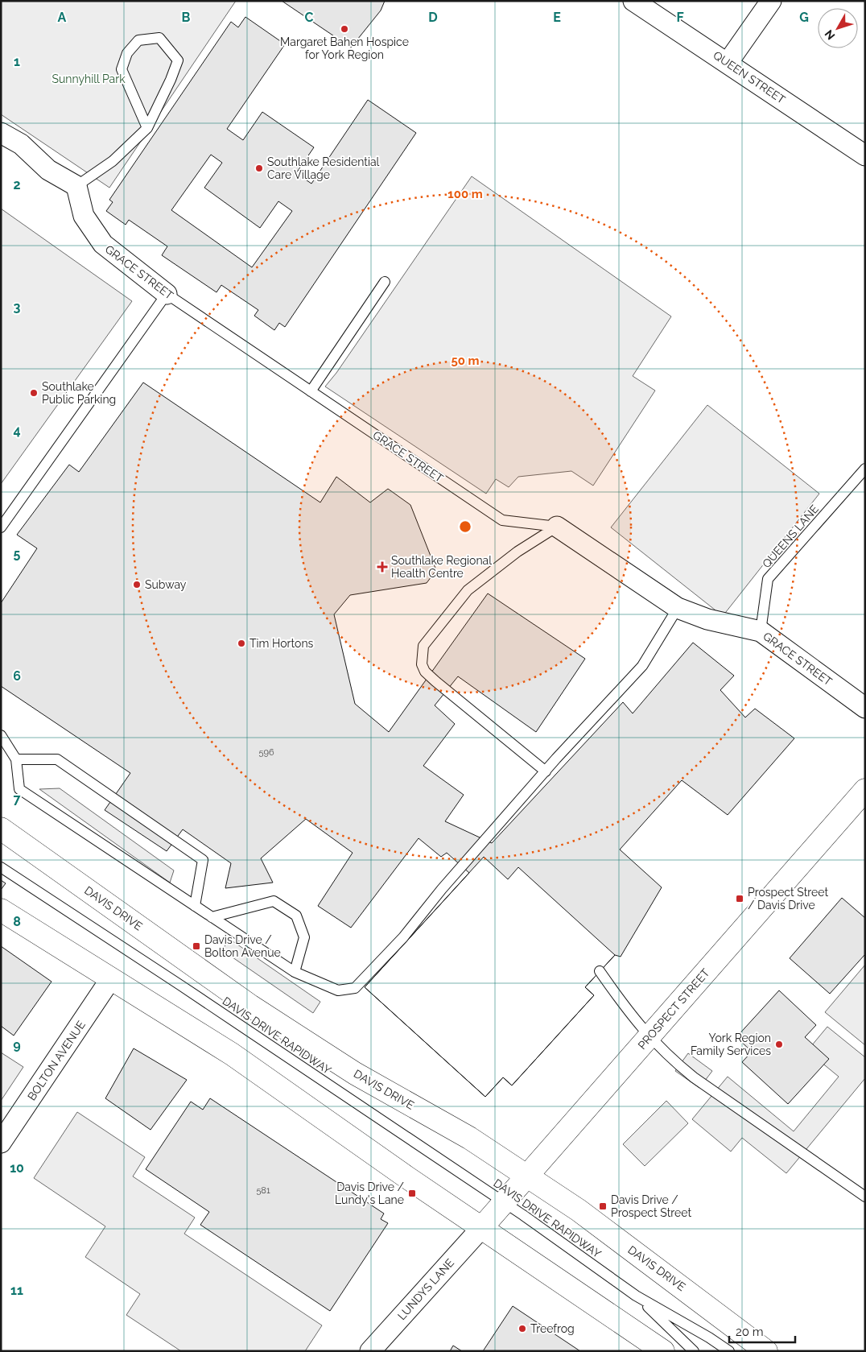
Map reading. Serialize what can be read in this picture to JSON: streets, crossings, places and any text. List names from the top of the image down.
{
  "streets": {
    "main road": ["DAVIS DRIVE", "PROSPECT STREET"],
    "street": [
      "QUEEN STREET",
      "GRACE STREET",
      "BOLTON AVENUE",
      "LUNDYS LANE"
    ],
    "lane": ["QUEENS LANE", "DAVIS DRIVE RAPIDWAY"]
  },
  "crossings": [
    ["GRACE STREET", "QUEENS LANE"],
    ["DAVIS DRIVE", "PROSPECT STREET"],
    ["PROSPECT STREET", "DAVIS DRIVE RAPIDWAY"],
    ["PROSPECT STREET", "LUNDYS LANE"]
  ],
  "parks": ["Sunnyhill Park"],
  "places": {
    "other": [
      "Margaret Bahen Hospice for York Region",
      "Southlake Residential Care Village",
      "Southlake Public Parking",
      "Subway",
      "Tim Hortons",
      "York Region Family Services",
      "Treefrog"
    ],
    "health": ["Southlake Regional Health Centre"],
    "transit": [
      "Prospect Street / Davis Drive",
      "Davis Drive / Bolton Avenue",
      "Davis Drive / Lundy's Lane",
      "Davis Drive / Prospect Street"
    ]
  },
  "house_numbers": ["596", "581"],
  "scale_bar": "20 m",
  "north": "bottom left",
  "grid": {
    "columns": [
      "A",
      "B",
      "C",
      "D",
      "E",
      "F",
      "G"
    ],
    "rows": [
      "1",
      "2",
      "3",
      "4",
      "5",
      "6",
      "7",
      "8",
      "9",
      "10",
      "11"
    ]
  },
  "rings": ["100 m", "50 m"]
}
